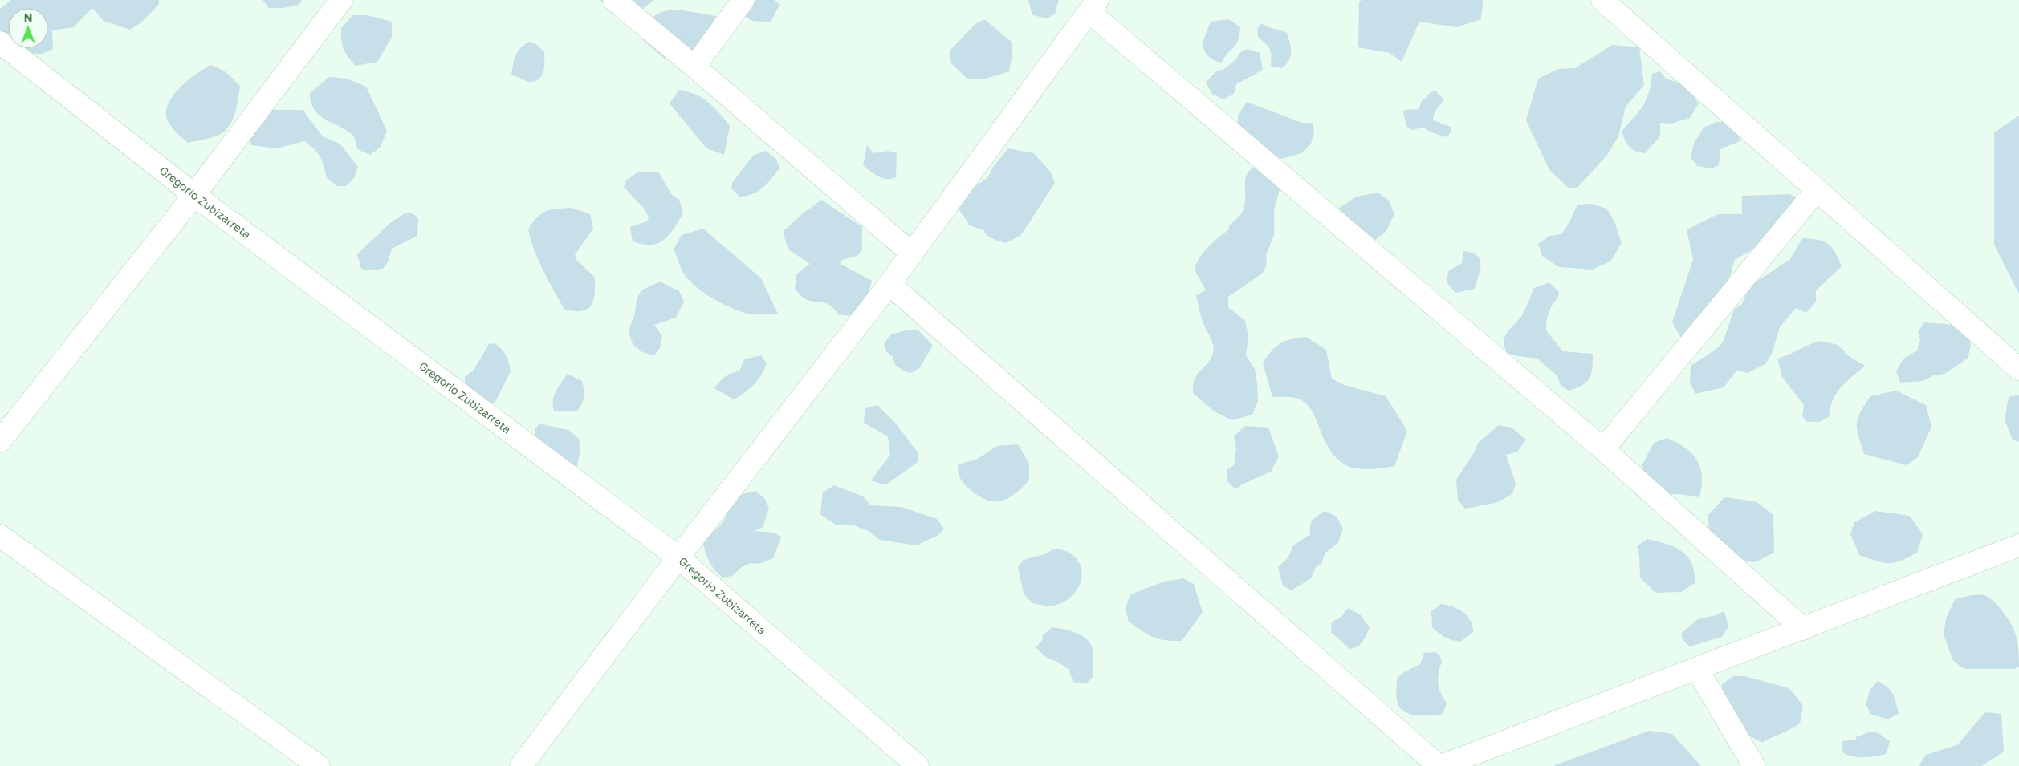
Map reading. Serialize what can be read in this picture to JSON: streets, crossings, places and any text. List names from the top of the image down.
{
  "streets": {
    "street": ["Gregorio Zubizarreta"]
  },
  "north": "top"
}
